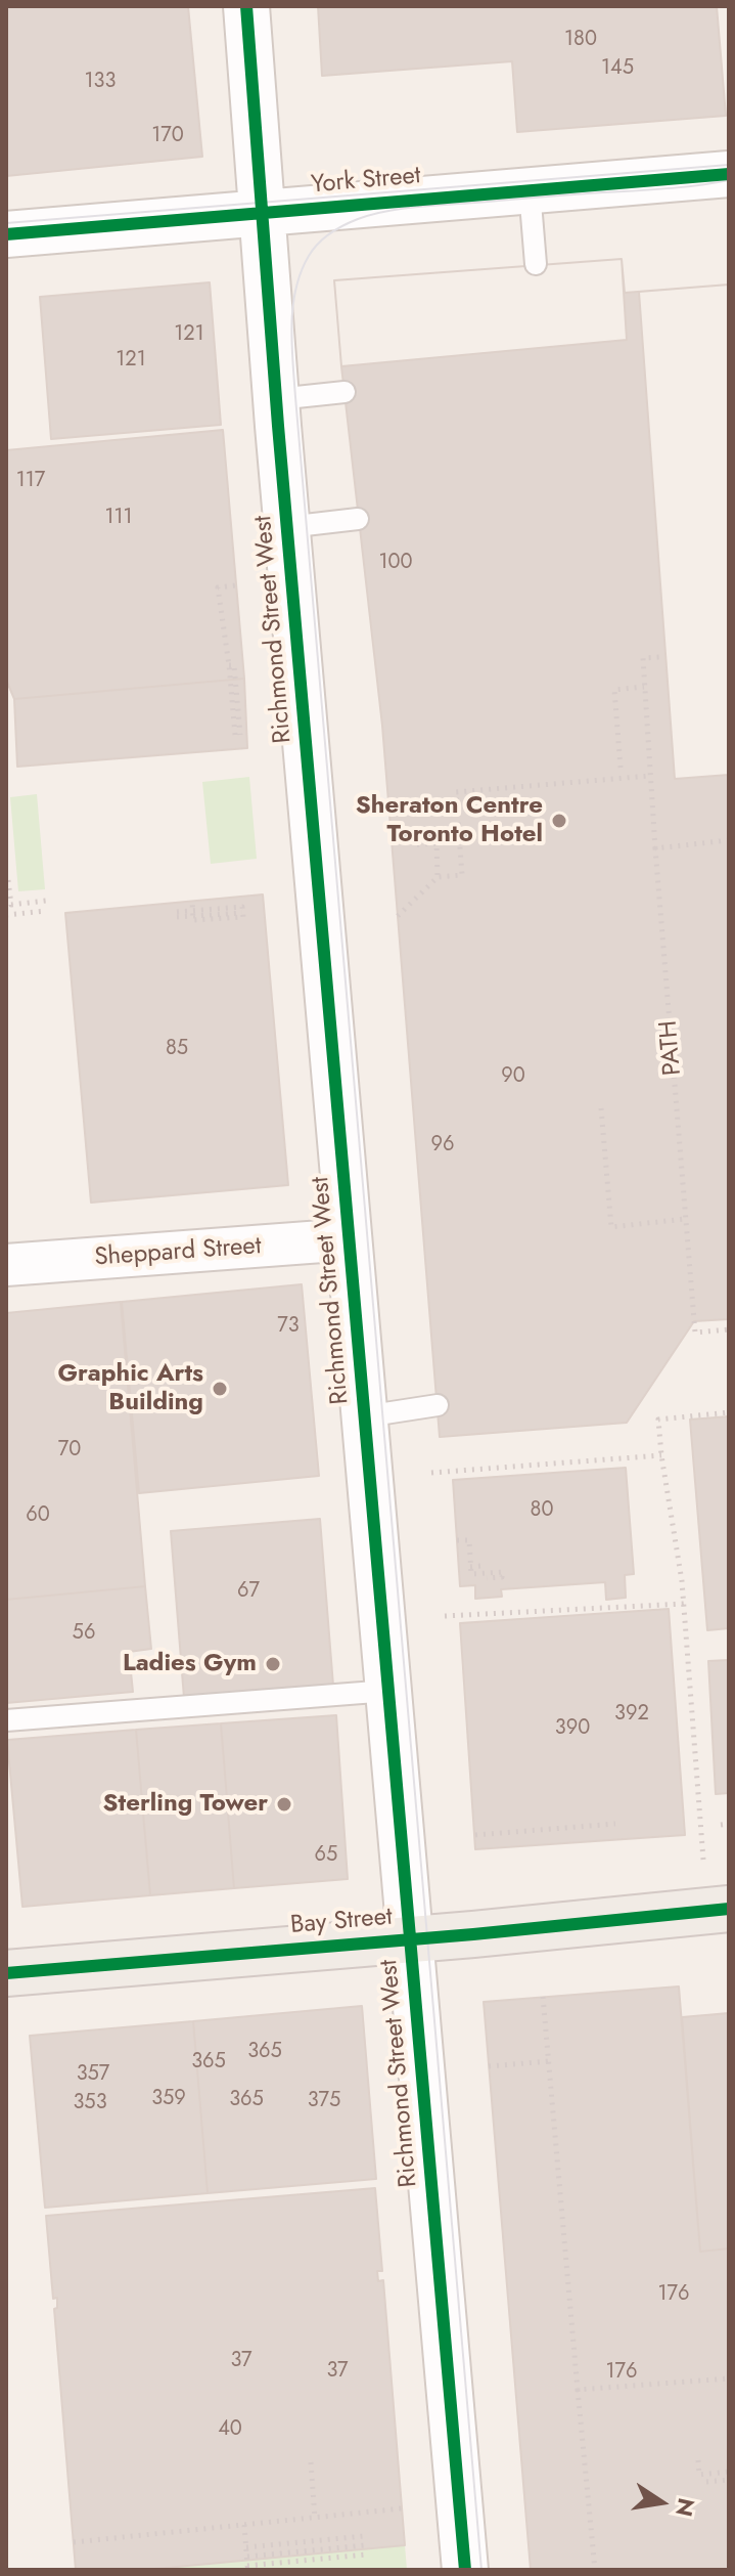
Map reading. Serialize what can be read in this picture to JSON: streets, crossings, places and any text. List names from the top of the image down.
{
  "streets": {
    "main road": ["York Street", "Richmond Street West", "Bay Street"],
    "street": ["Sheppard Street"],
    "path": ["PATH"]
  },
  "crossings": [
    ["York Street", "Richmond Street West"],
    ["Richmond Street West", "Sheppard Street"],
    ["Richmond Street West", "Bay Street"]
  ],
  "places": [
    "Sheraton Centre Toronto Hotel",
    "Graphic Arts Building",
    "Ladies Gym",
    "Sterling Tower"
  ],
  "house_numbers": [
    "180",
    "145",
    "133",
    "170",
    "121",
    "121",
    "117",
    "111",
    "100",
    "85",
    "90",
    "96",
    "73",
    "70",
    "80",
    "60",
    "67",
    "56",
    "392",
    "390",
    "65",
    "365",
    "365",
    "357",
    "359",
    "365",
    "375",
    "353",
    "176",
    "37",
    "37",
    "176",
    "40"
  ],
  "north": "right"
}
